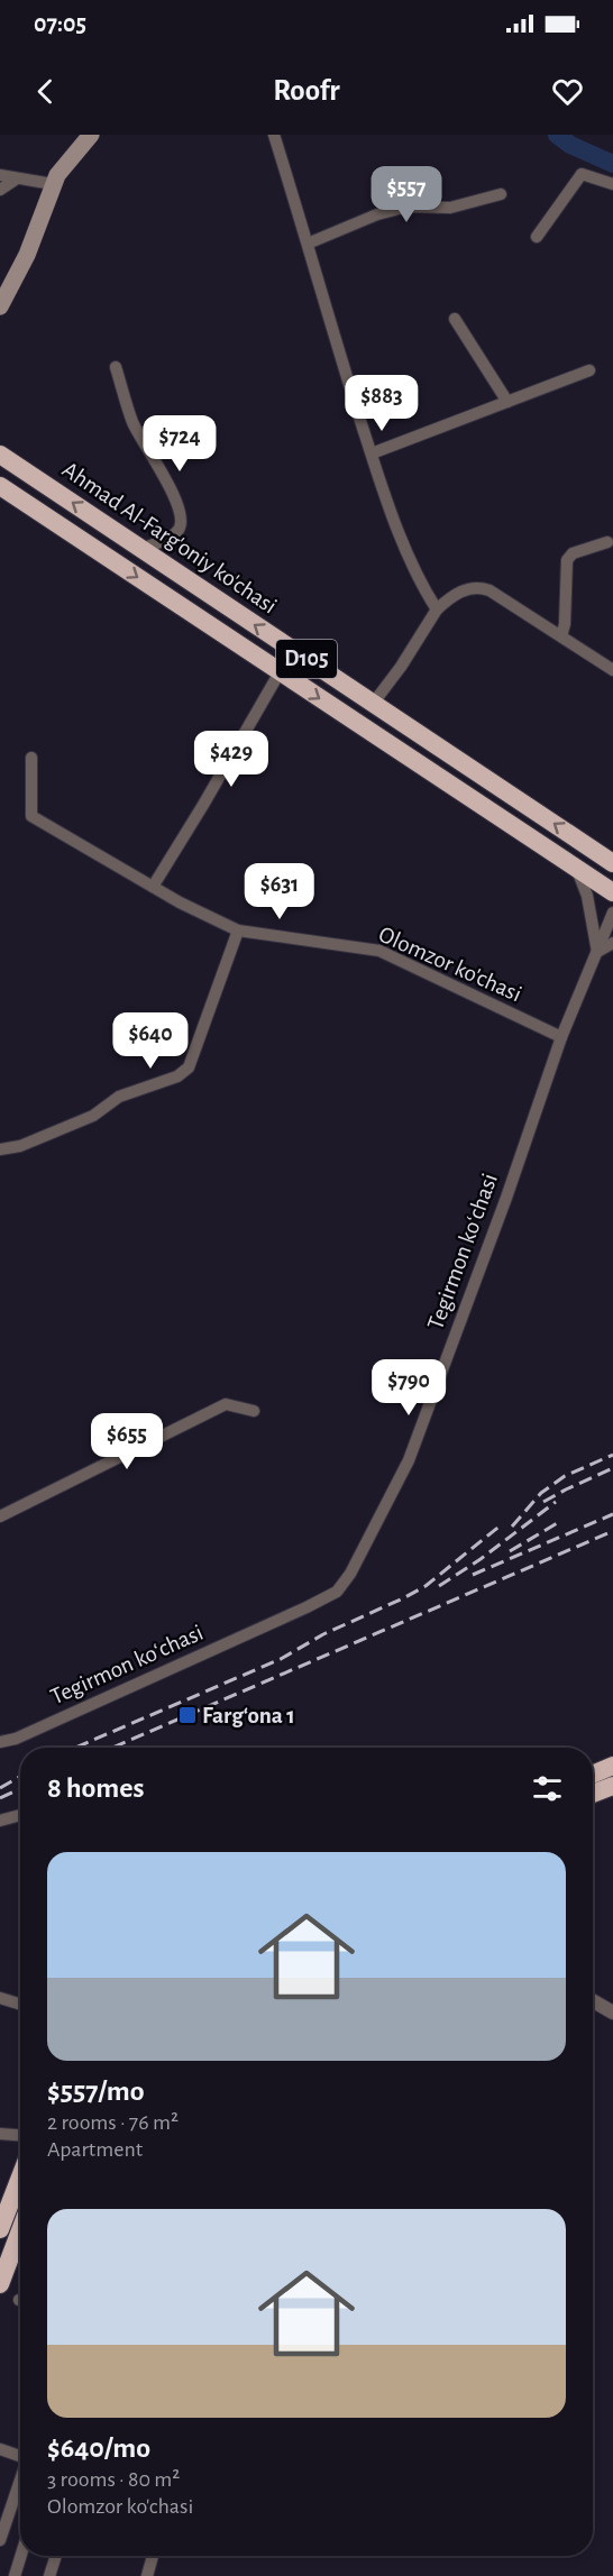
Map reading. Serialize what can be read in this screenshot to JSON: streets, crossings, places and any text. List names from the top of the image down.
{
  "streets": {
    "highway": ["Ahmad Al-Farg'oniy ko'chasi", "D105"],
    "street": ["Olomzor ko'chasi", "Tegirmon koʻchasi"]
  },
  "crossings": [
    ["Olomzor ko'chasi", "Tegirmon koʻchasi"]
  ],
  "places": {
    "transit": ["Farg‘ona 1"]
  },
  "page": {
    "status": "07:05",
    "header": "Roofr",
    "price": [
      "$557",
      "$883",
      "$724",
      "$429",
      "$631",
      "$640",
      "$790",
      "$655"
    ],
    "heading": "8 homes",
    "list": [
      {
        "name": "$557/mo",
        "note": "2 rooms · 76 m² · Apartment"
      },
      {
        "name": "$640/mo",
        "note": "3 rooms · 80 m² · Olomzor ko'chasi"
      }
    ]
  }
}
